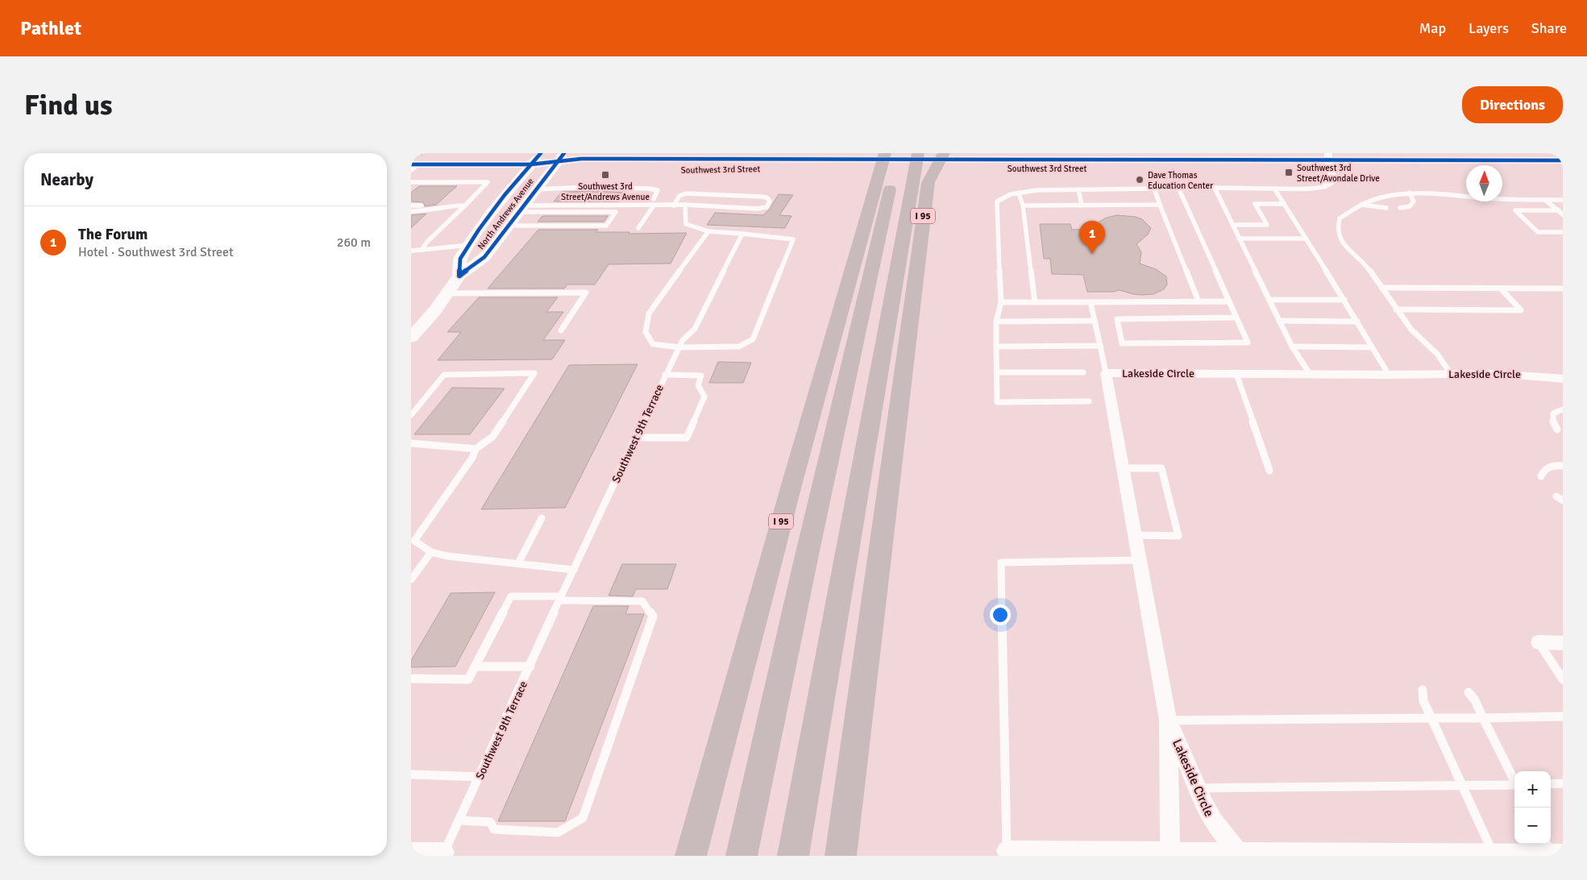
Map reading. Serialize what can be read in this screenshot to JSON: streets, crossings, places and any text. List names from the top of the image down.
{
  "streets": {
    "highway": ["I 95"],
    "street": ["Southwest 3rd Street", "North Andrews Avenue", "Lakeside Circle"],
    "lane": ["Southwest 9th Terrace"]
  },
  "crossings": [
    ["Southwest 3rd Street", "North Andrews Avenue"]
  ],
  "places": {
    "transit": ["Southwest 3rd Street/Avondale Drive", "Southwest 3rd Street/Andrews Avenue"],
    "other": ["Dave Thomas Education Center"]
  },
  "north": "top",
  "page": {
    "header": "Pathlet",
    "nav": ["Map", "Layers", "Share"],
    "buttons": "Directions",
    "title": "Find us",
    "heading": "Nearby",
    "list": [
      {
        "mark": "1",
        "name": "The Forum",
        "note": "Hotel · Southwest 3rd Street",
        "value": "260 m"
      }
    ],
    "pins": "1",
    "map_buttons": ["+", "−"]
  }
}
